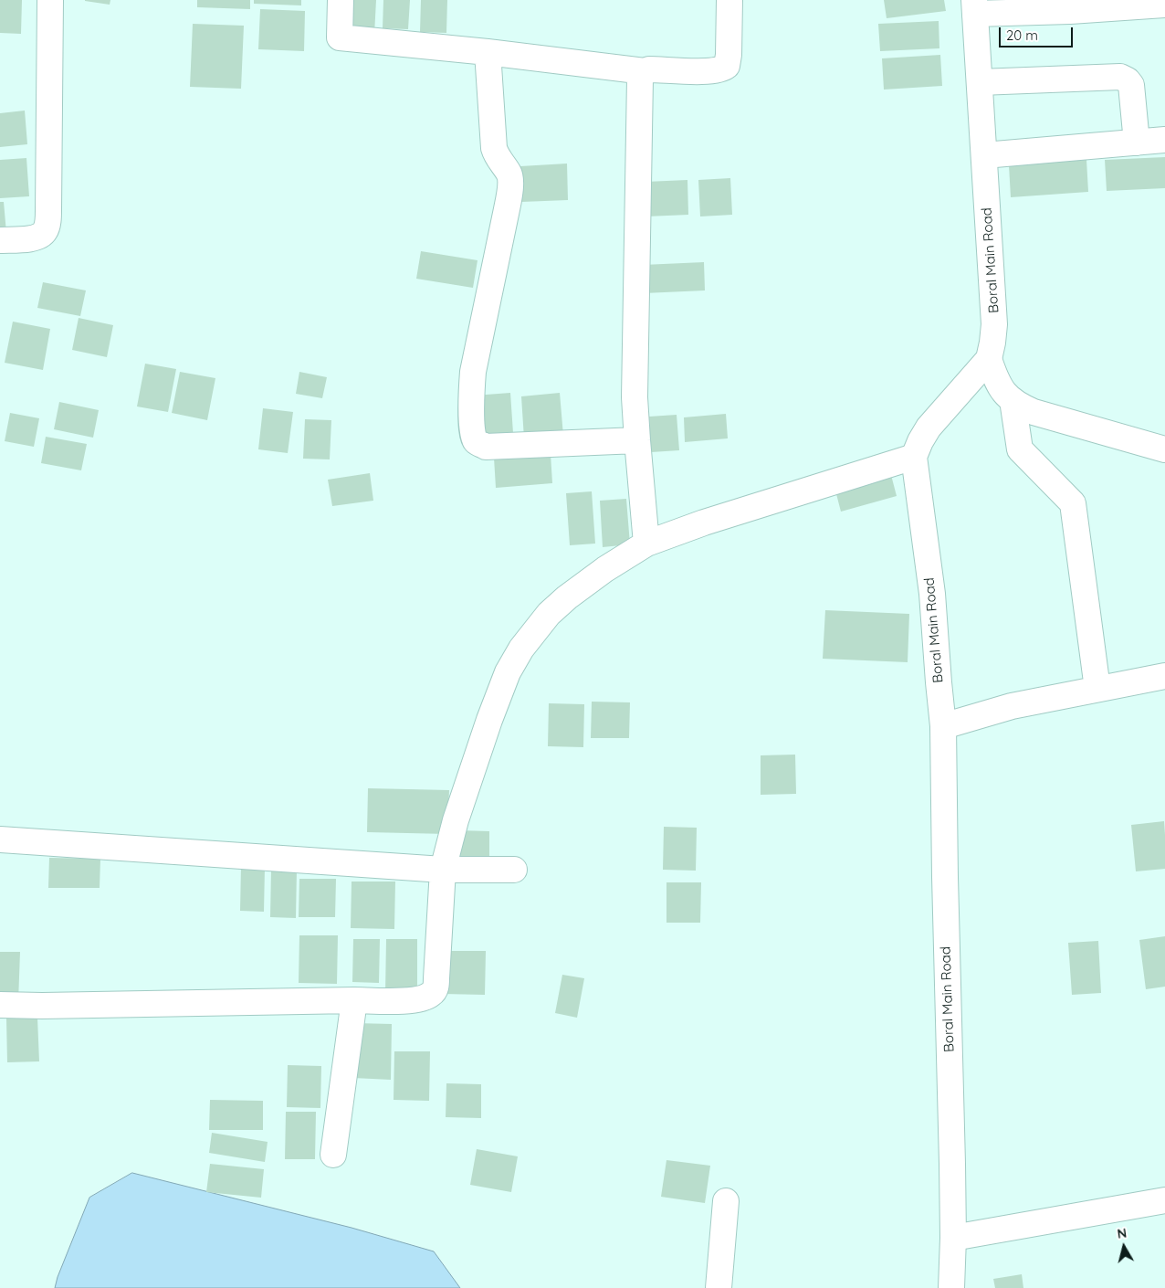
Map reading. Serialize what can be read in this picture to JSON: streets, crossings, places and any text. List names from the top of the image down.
{
  "streets": {
    "street": ["Boral Main Road"]
  },
  "scale_bar": "20 m",
  "north": "top"
}
